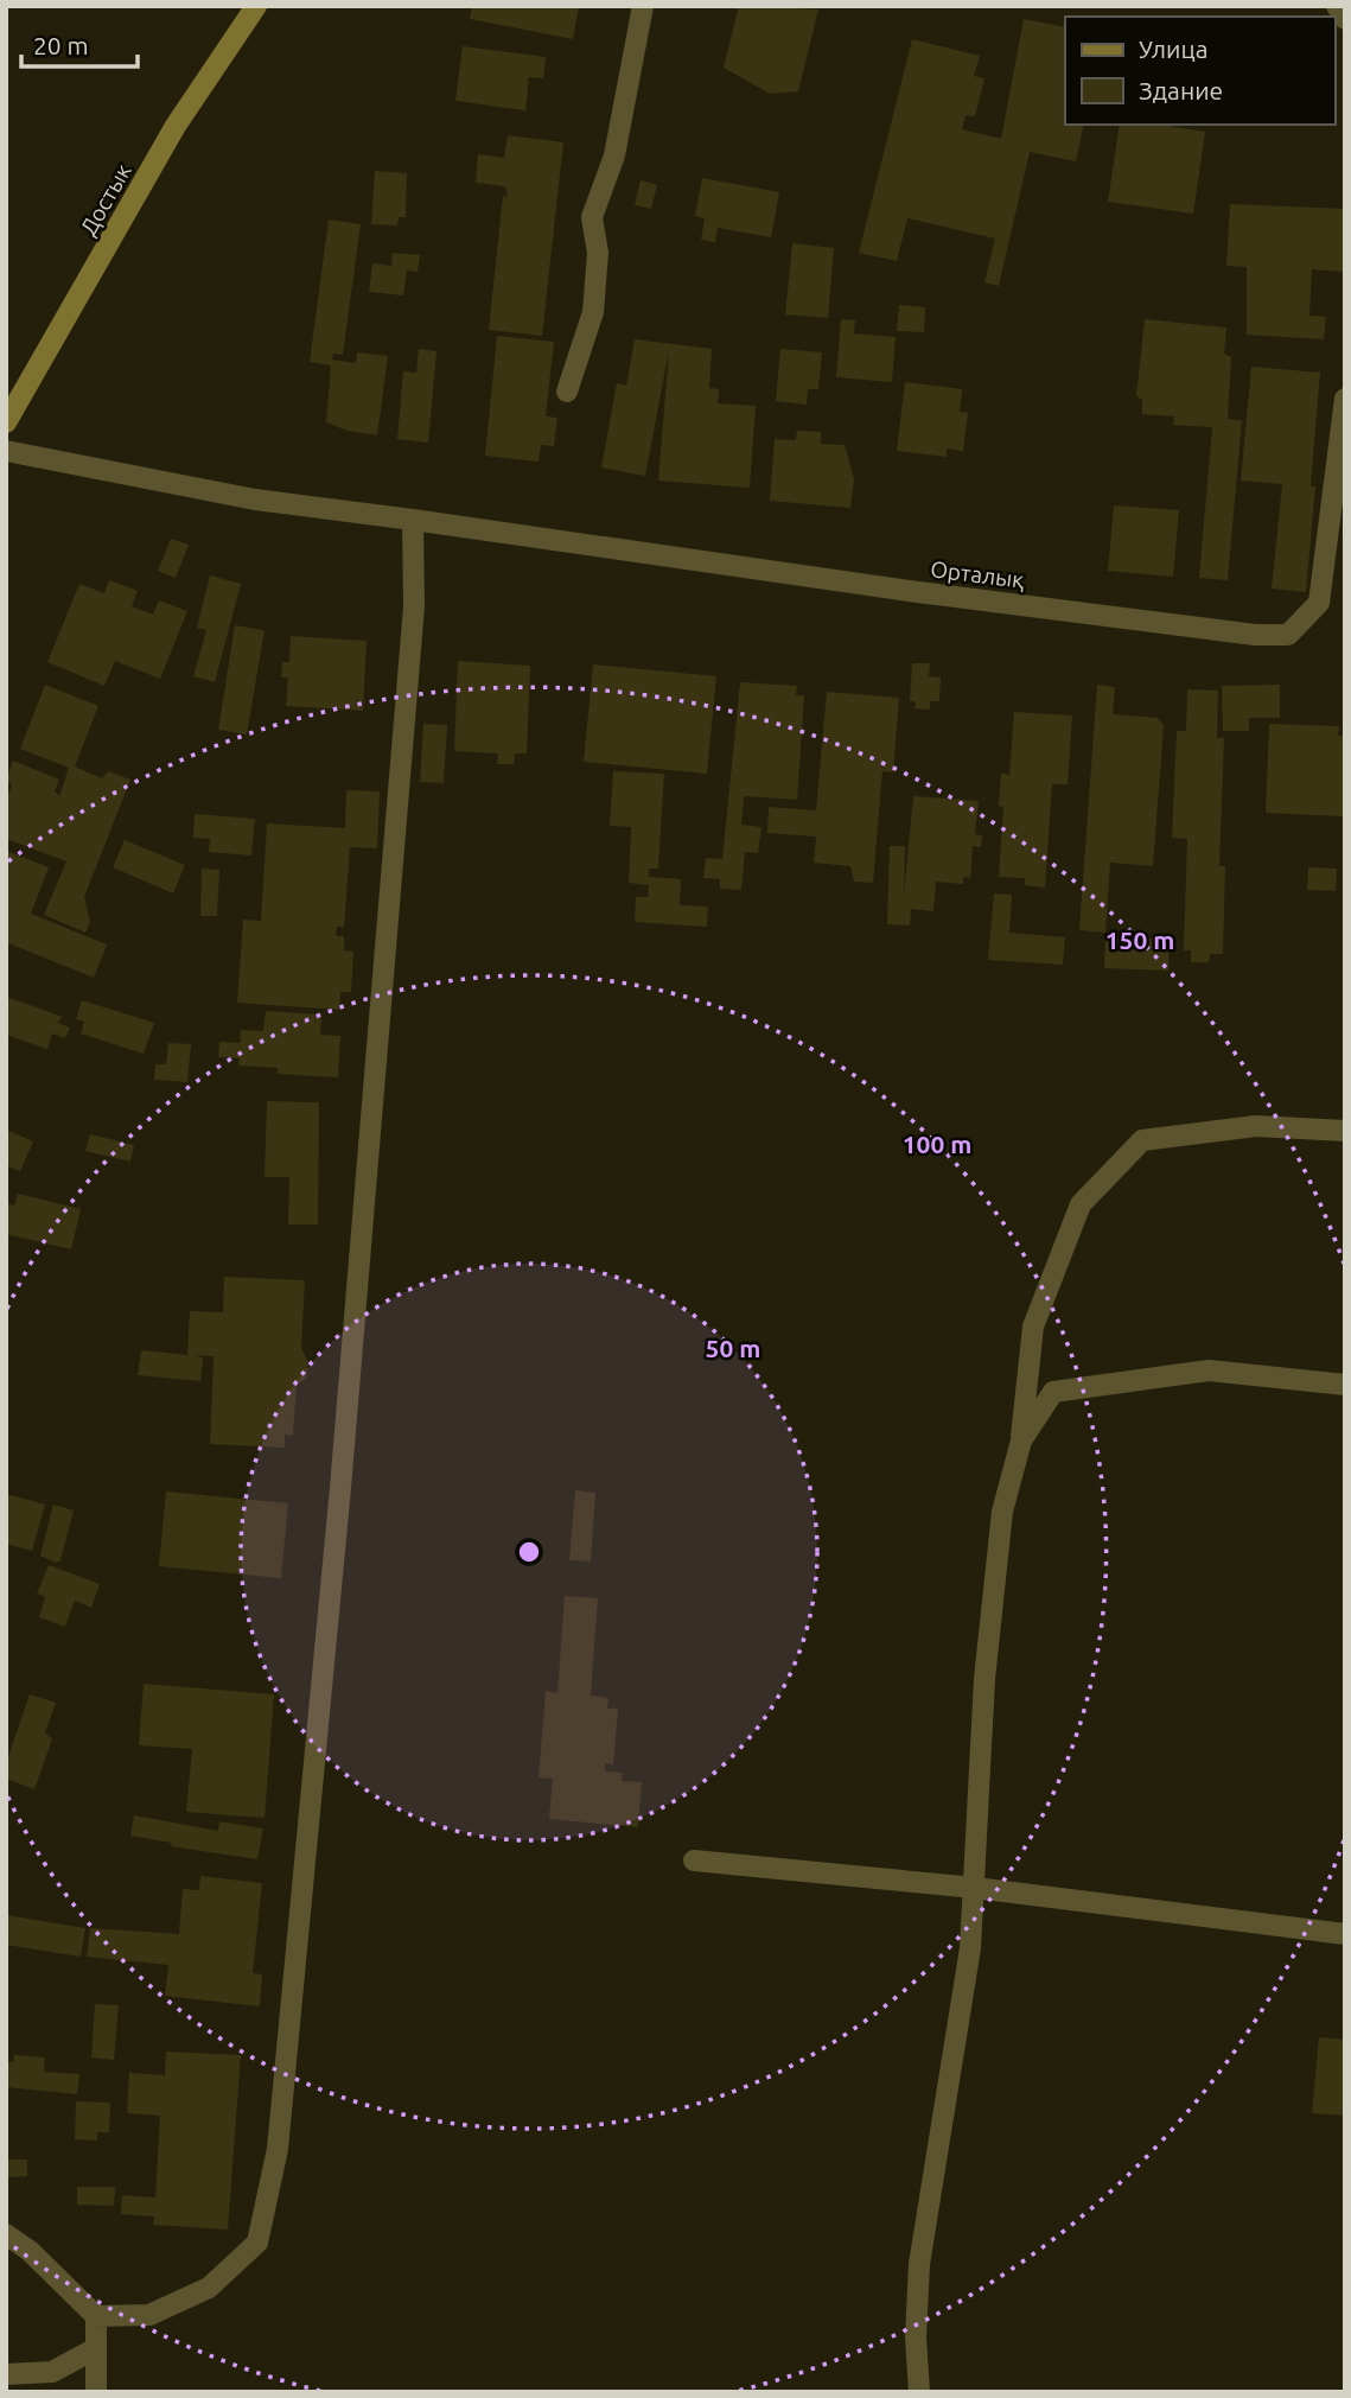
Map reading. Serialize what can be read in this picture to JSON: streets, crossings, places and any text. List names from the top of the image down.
{
  "streets": {
    "street": ["Достык", "Орталық"]
  },
  "legend": ["Улица", "Здание"],
  "scale_bar": "20 m",
  "rings": ["150 m", "100 m", "50 m"]
}
